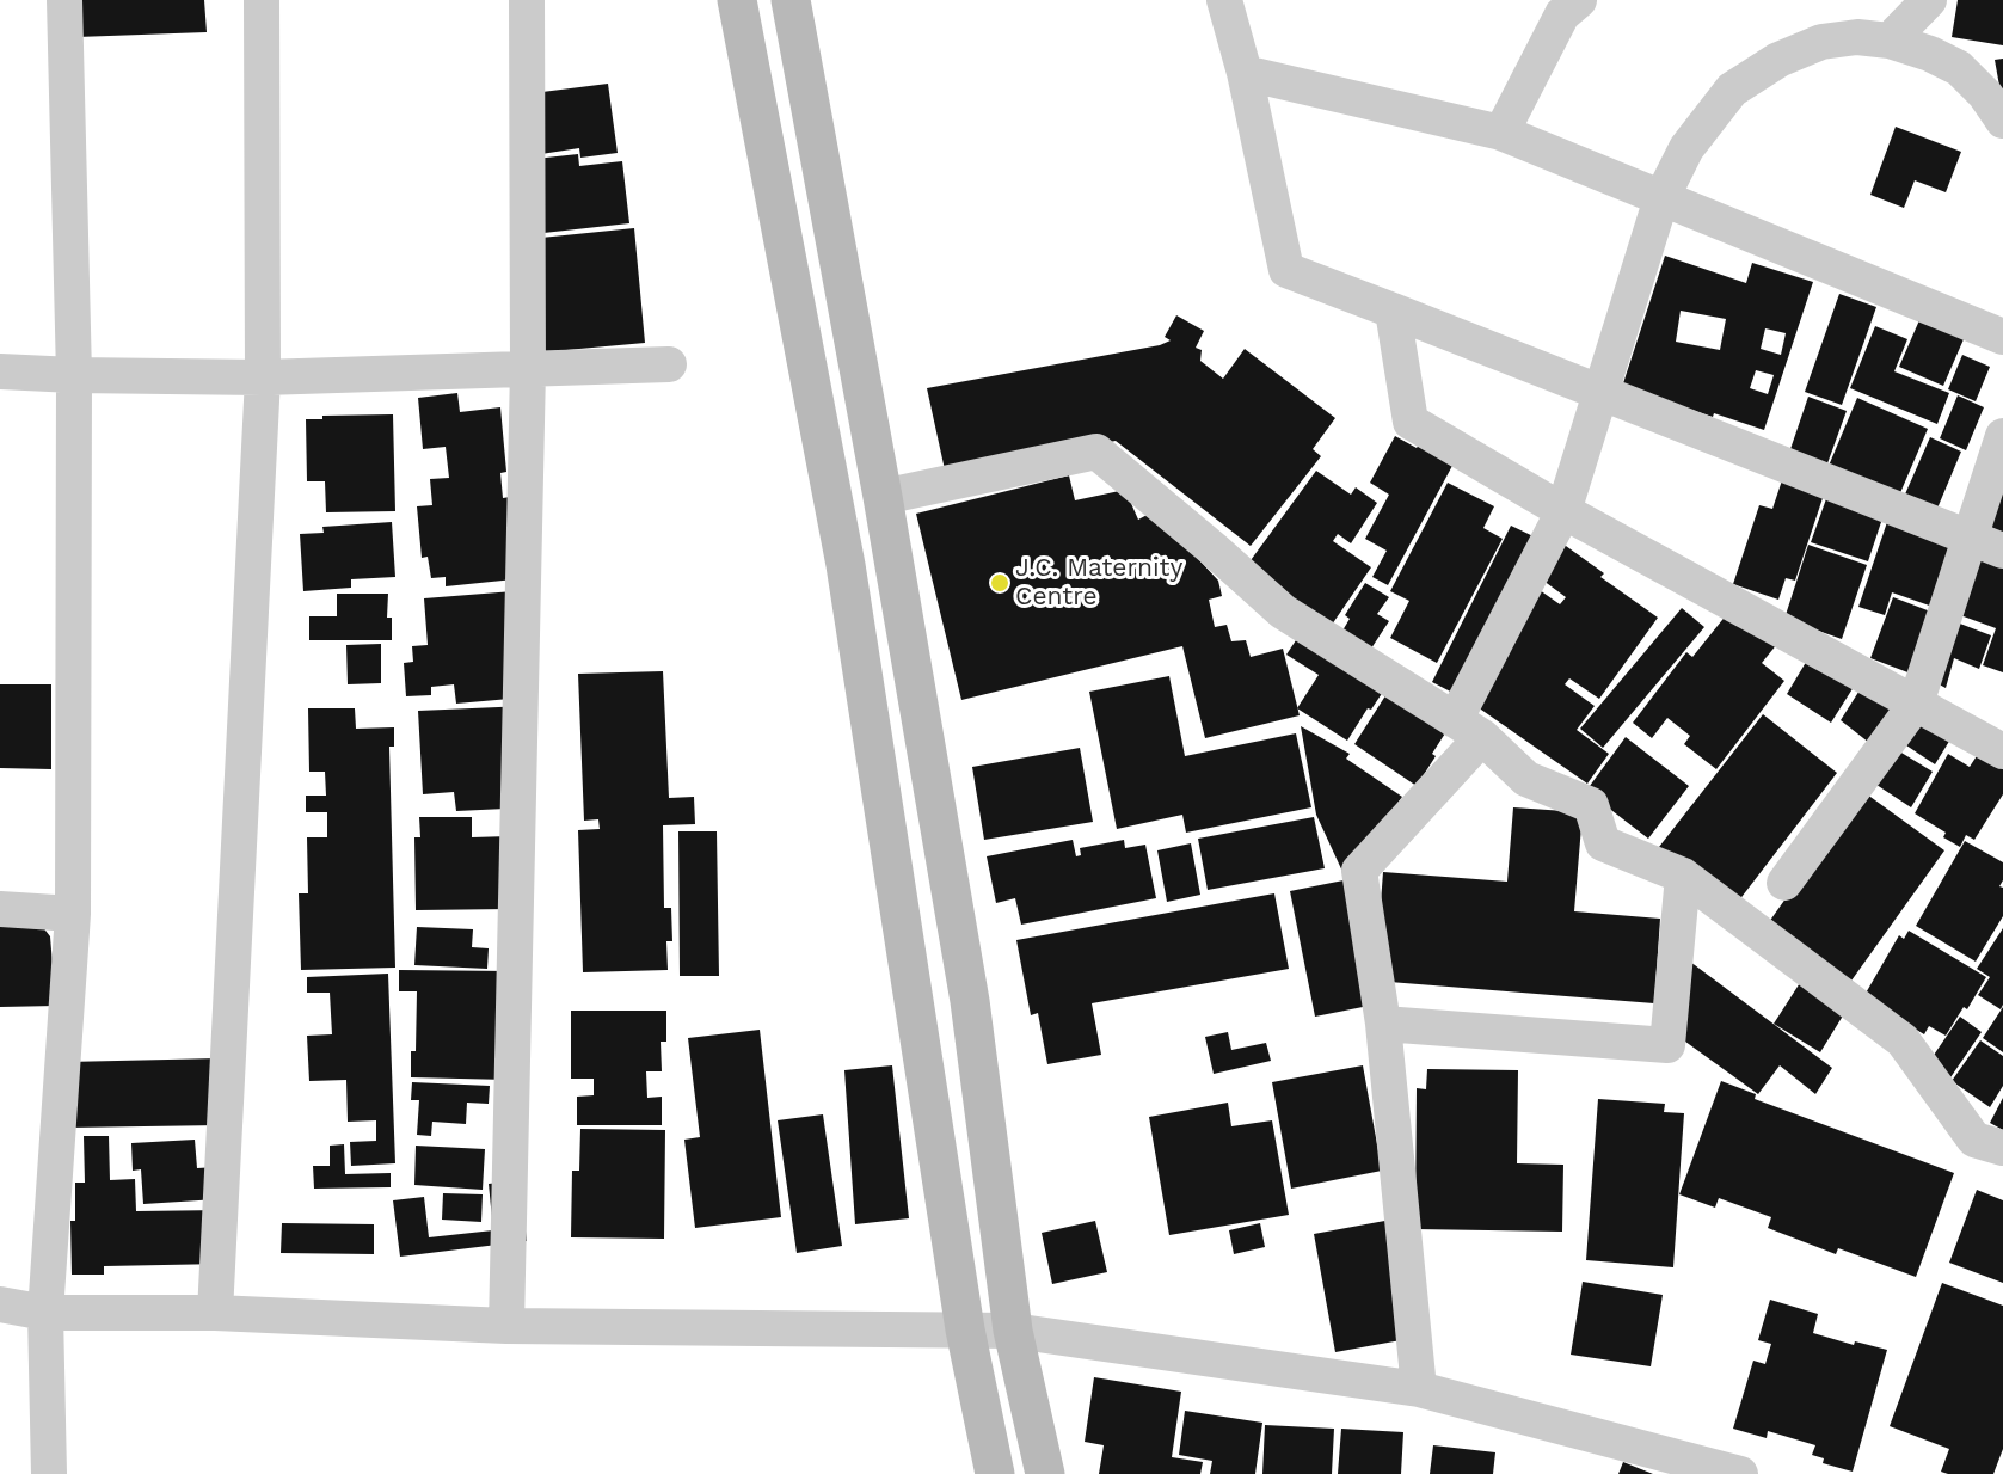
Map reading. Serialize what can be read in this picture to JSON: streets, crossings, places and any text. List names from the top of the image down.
{
  "places": ["J.C. Maternity Centre"]
}
